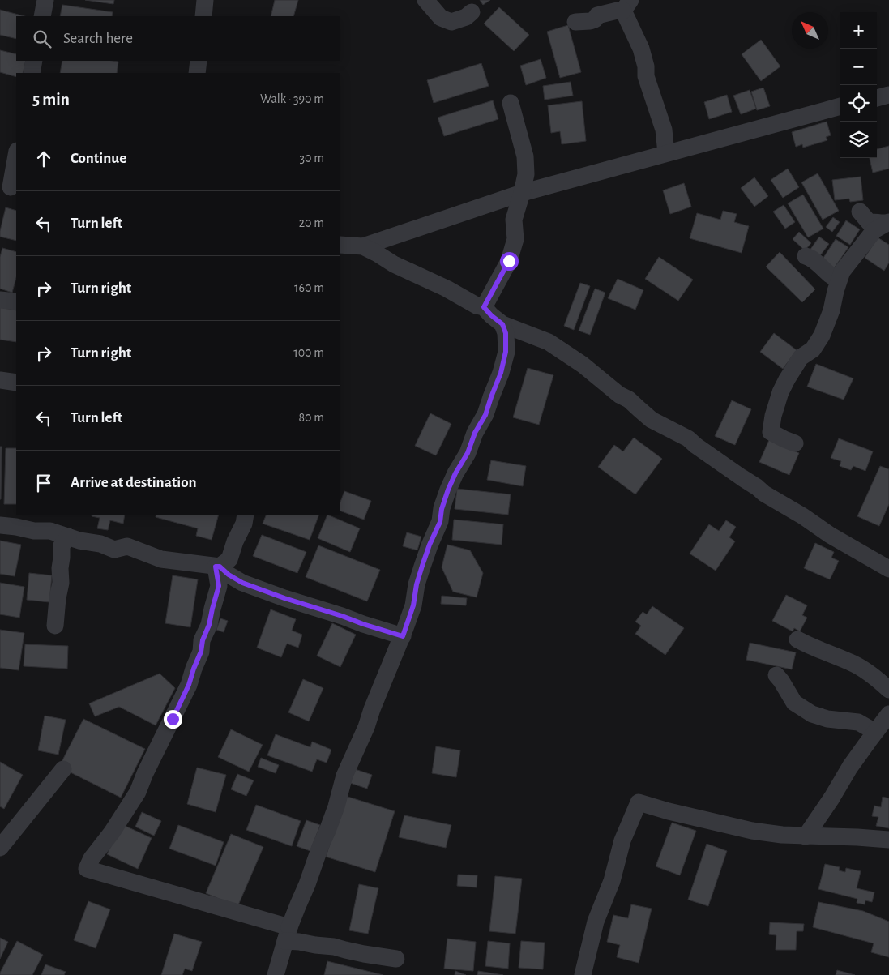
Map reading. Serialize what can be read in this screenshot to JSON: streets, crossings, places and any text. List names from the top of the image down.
{
  "north": "top left",
  "page": {
    "map_buttons": ["+", "−"],
    "search": "Search here",
    "heading": ["5 min", "Walk · 390 m"],
    "list": [
      ["Continue", "30 m"],
      ["Turn left", "20 m"],
      ["Turn right", "160 m"],
      ["Turn right", "100 m"],
      ["Turn left", "80 m"],
      "Arrive at destination"
    ]
  }
}
